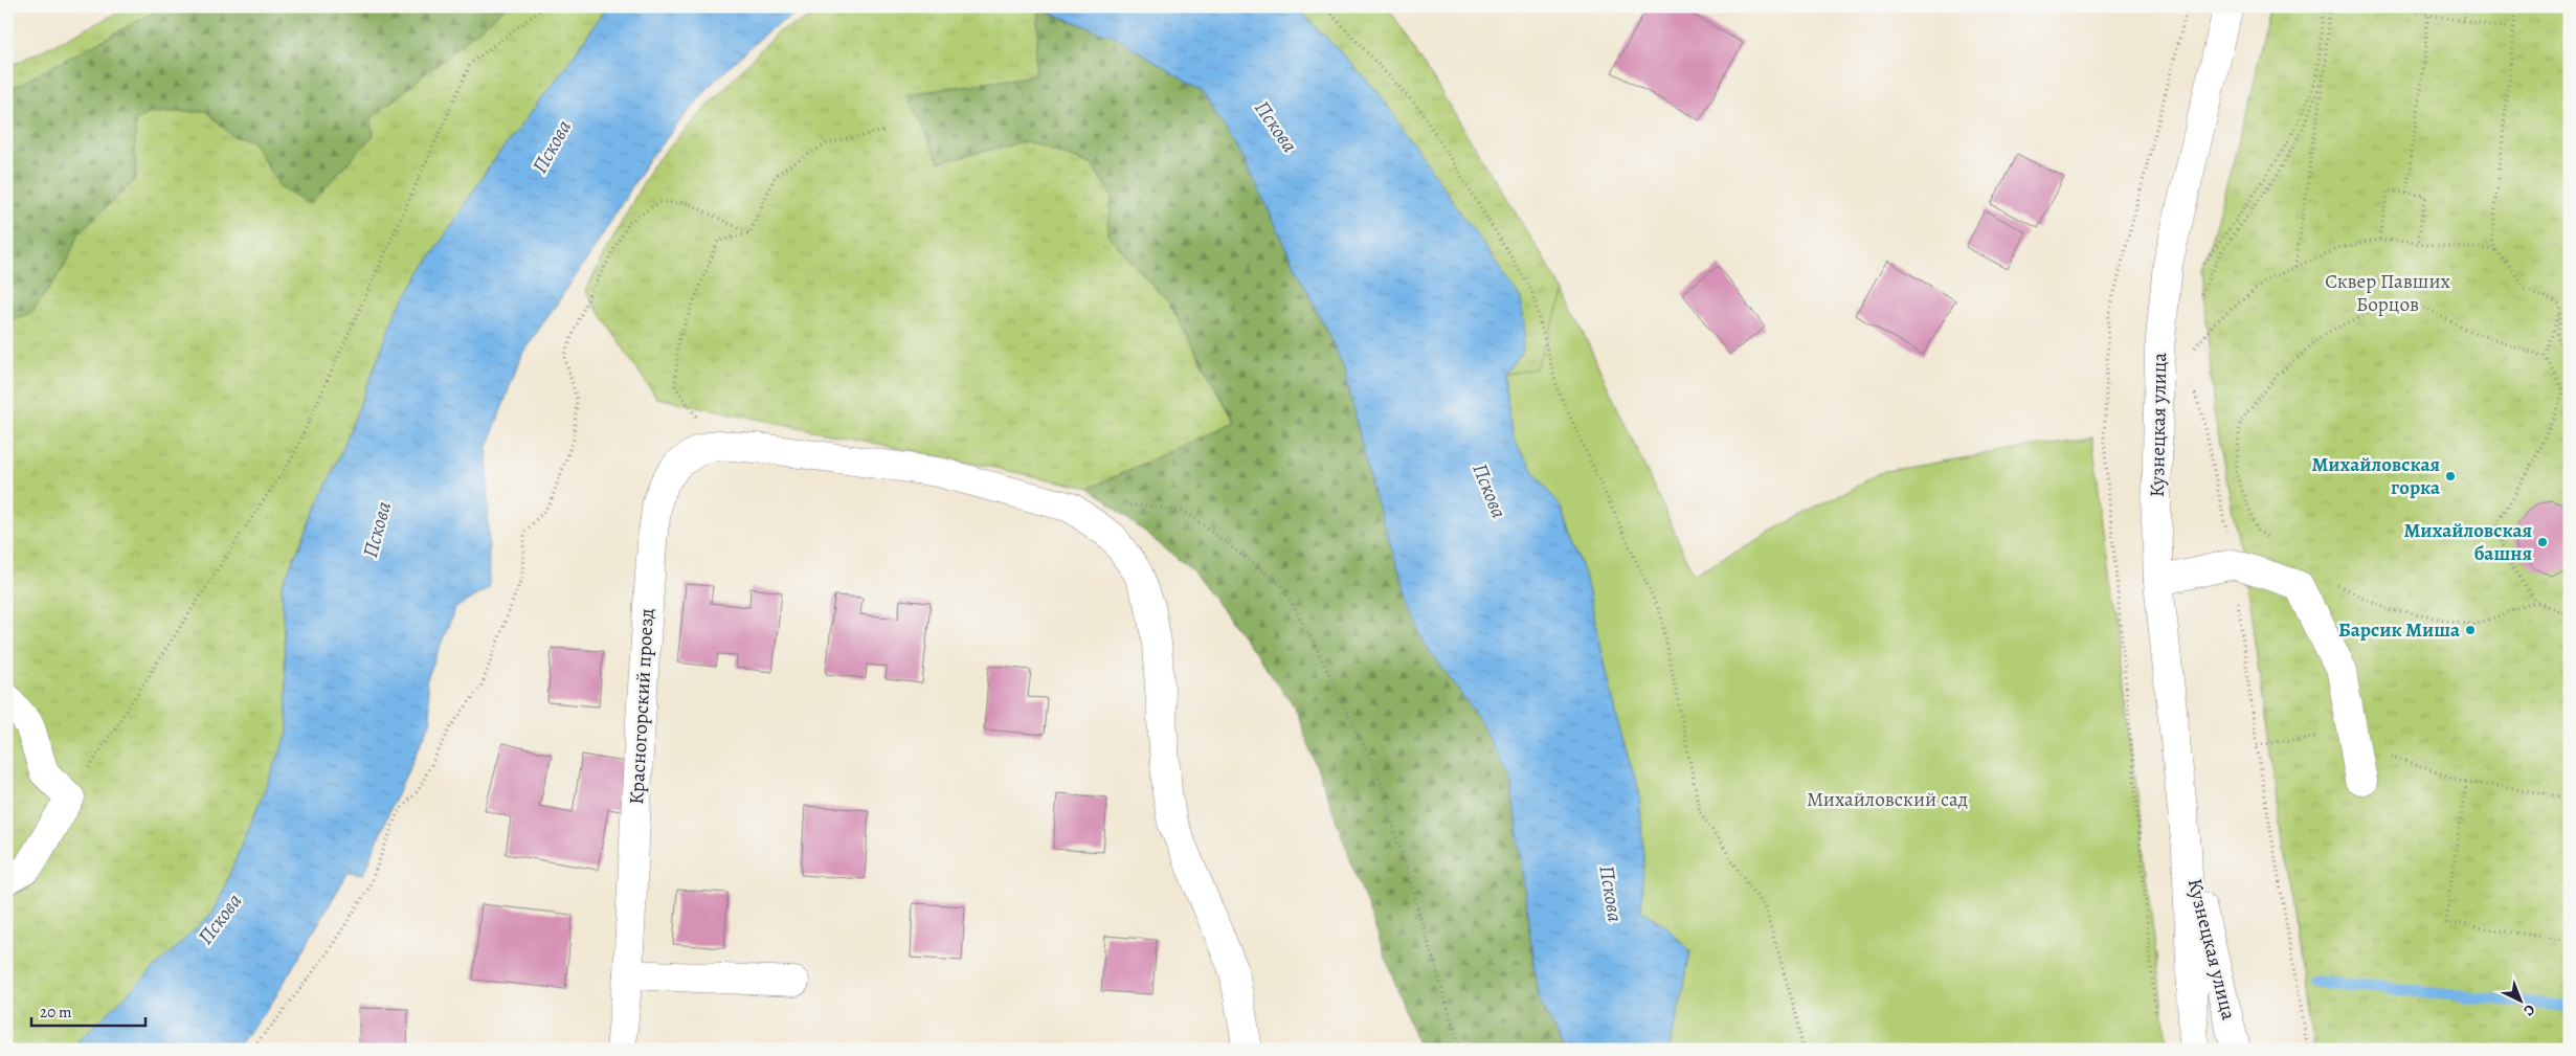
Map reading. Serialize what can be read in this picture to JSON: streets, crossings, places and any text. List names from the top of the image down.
{
  "streets": {
    "street": ["Кузнецкая улица", "Красногорский проезд"]
  },
  "water": ["Пскова"],
  "parks": ["Сквер Павших Борцов", "Михайловский сад"],
  "places": ["Михайловская горка", "Михайловская башня", "Барсик Миша"],
  "scale_bar": "20 m",
  "north": "bottom right"
}
